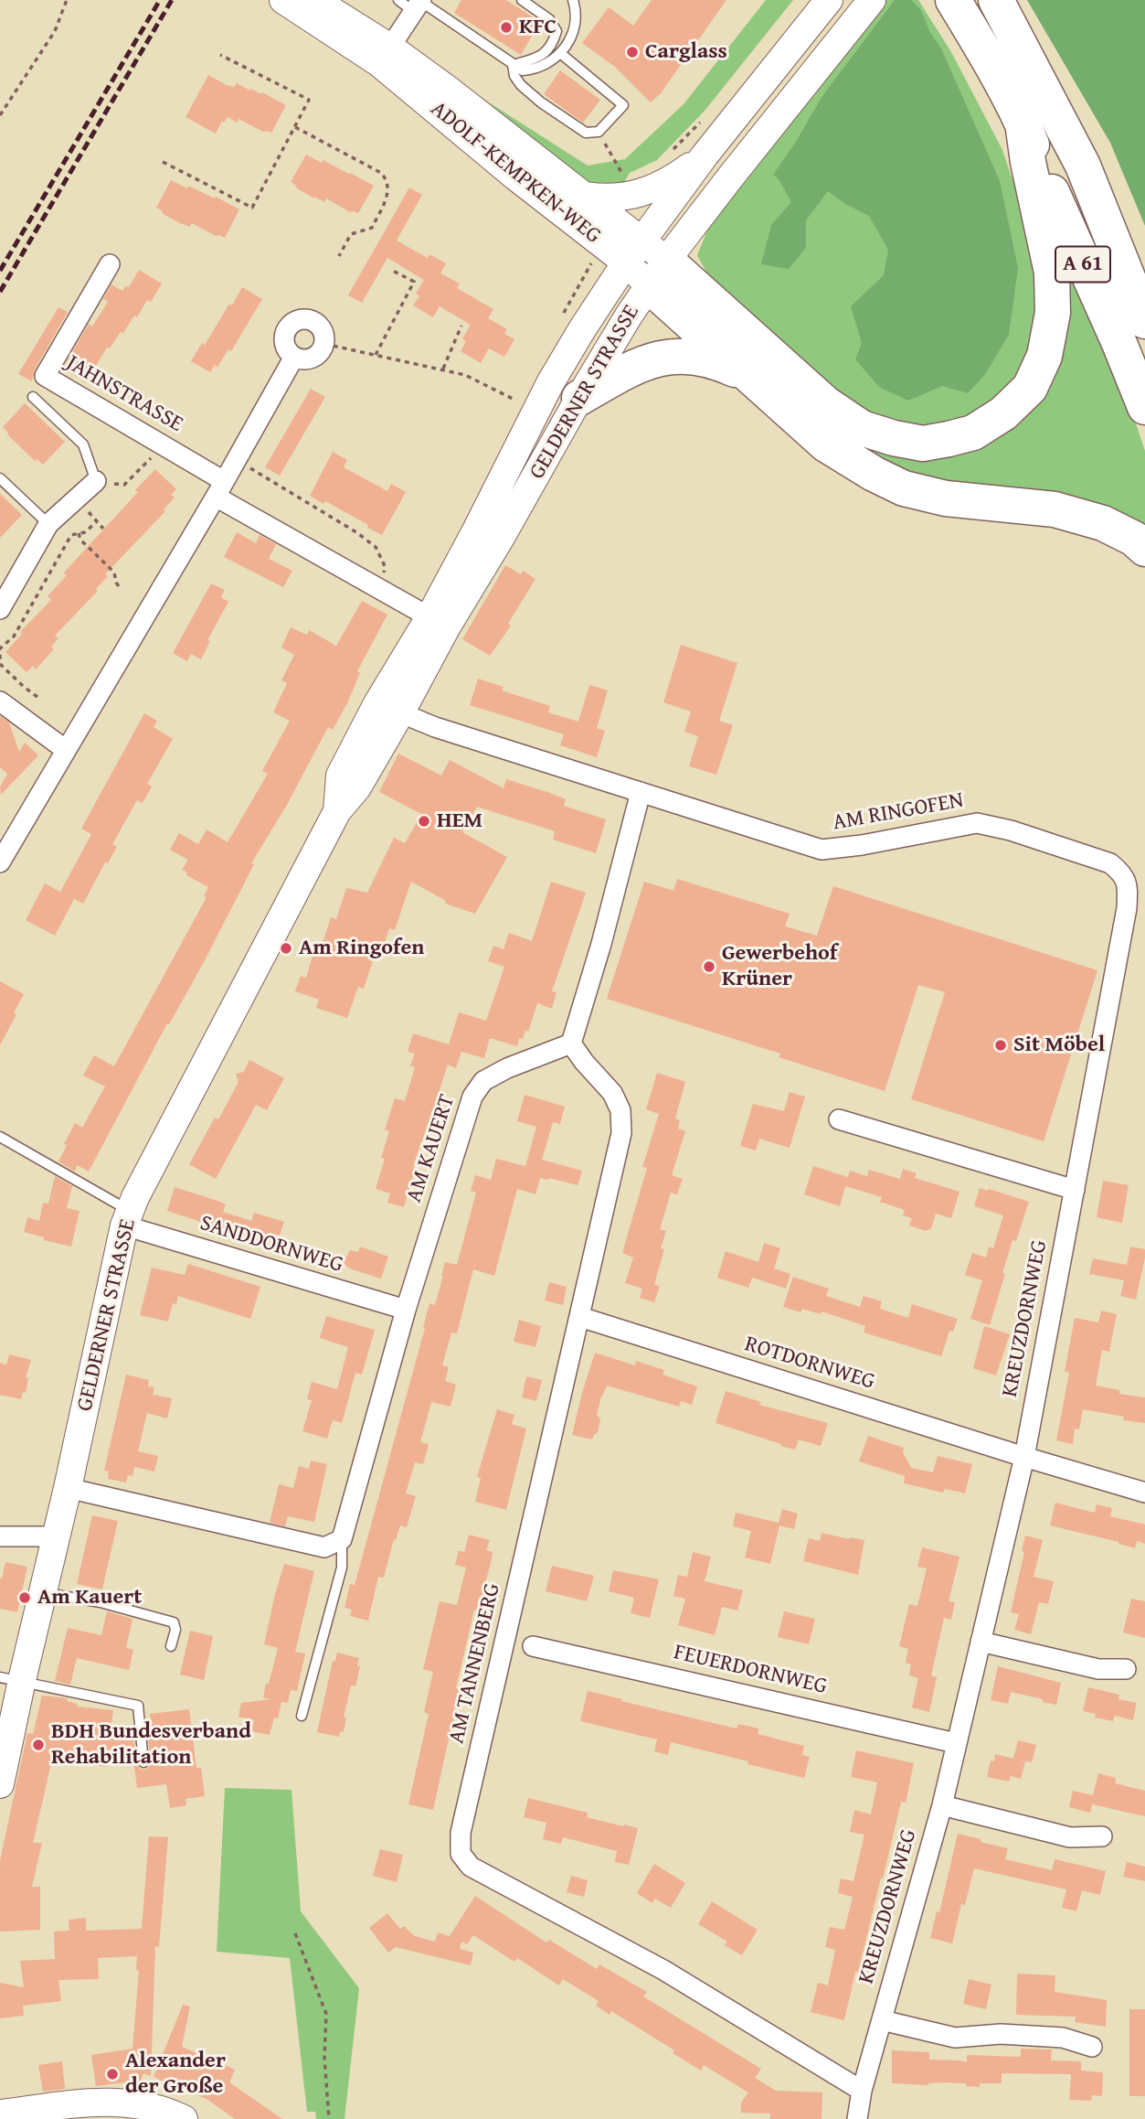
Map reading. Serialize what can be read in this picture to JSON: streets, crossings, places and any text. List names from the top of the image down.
{
  "streets": {
    "highway": ["A 61"],
    "main road": ["ADOLF-KEMPKEN-WEG", "GELDERNER STRASSE"],
    "street": [
      "JAHNSTRASSE",
      "AM RINGOFEN",
      "AM KAUERT",
      "SANDDORNWEG",
      "KREUZDORNWEG",
      "ROTDORNWEG",
      "AM TANNENBERG",
      "FEUERDORNWEG"
    ]
  },
  "crossings": [
    ["ADOLF-KEMPKEN-WEG", "GELDERNER STRASSE"],
    ["GELDERNER STRASSE", "JAHNSTRASSE"],
    ["GELDERNER STRASSE", "AM RINGOFEN"],
    ["GELDERNER STRASSE", "SANDDORNWEG"],
    ["AM RINGOFEN", "KREUZDORNWEG"],
    ["AM KAUERT", "SANDDORNWEG"],
    ["AM KAUERT", "AM TANNENBERG"],
    ["KREUZDORNWEG", "ROTDORNWEG"],
    ["KREUZDORNWEG", "AM TANNENBERG"],
    ["KREUZDORNWEG", "FEUERDORNWEG"],
    ["ROTDORNWEG", "AM TANNENBERG"]
  ],
  "places": [
    "KFC",
    "Carglass",
    "HEM",
    "Am Ringofen",
    "Gewerbehof Krüner",
    "Sit Möbel",
    "Am Kauert",
    "BDH Bundesverband Rehabilitation",
    "Alexander der Große"
  ]
}
